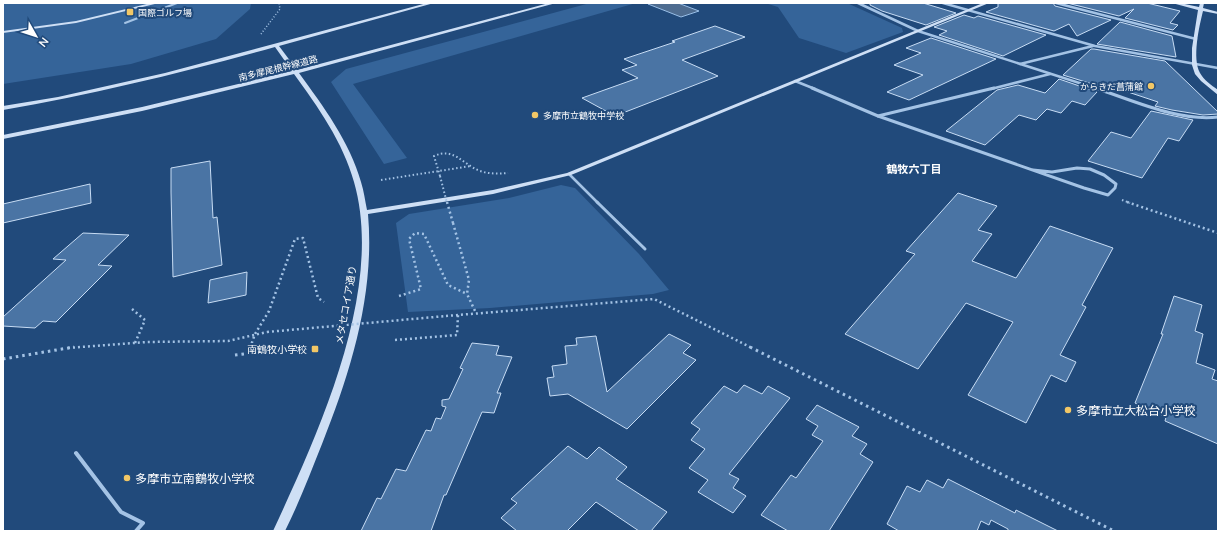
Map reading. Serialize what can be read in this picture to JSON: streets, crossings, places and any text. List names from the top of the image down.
{
  "streets": {
    "street": ["南多摩尾根幹線道路", "メタセコイア通り"]
  },
  "crossings": [
    ["南多摩尾根幹線道路", "メタセコイア通り"]
  ],
  "districts": ["鶴牧六丁目"],
  "places": {
    "transit": ["国際ゴルフ場", "南鶴牧小学校"],
    "other": [
      "からきだ菖蒲館",
      "多摩市立鶴牧中学校",
      "多摩市立大松台小学校",
      "多摩市立南鶴牧小学校"
    ]
  },
  "north": "bottom right"
}
